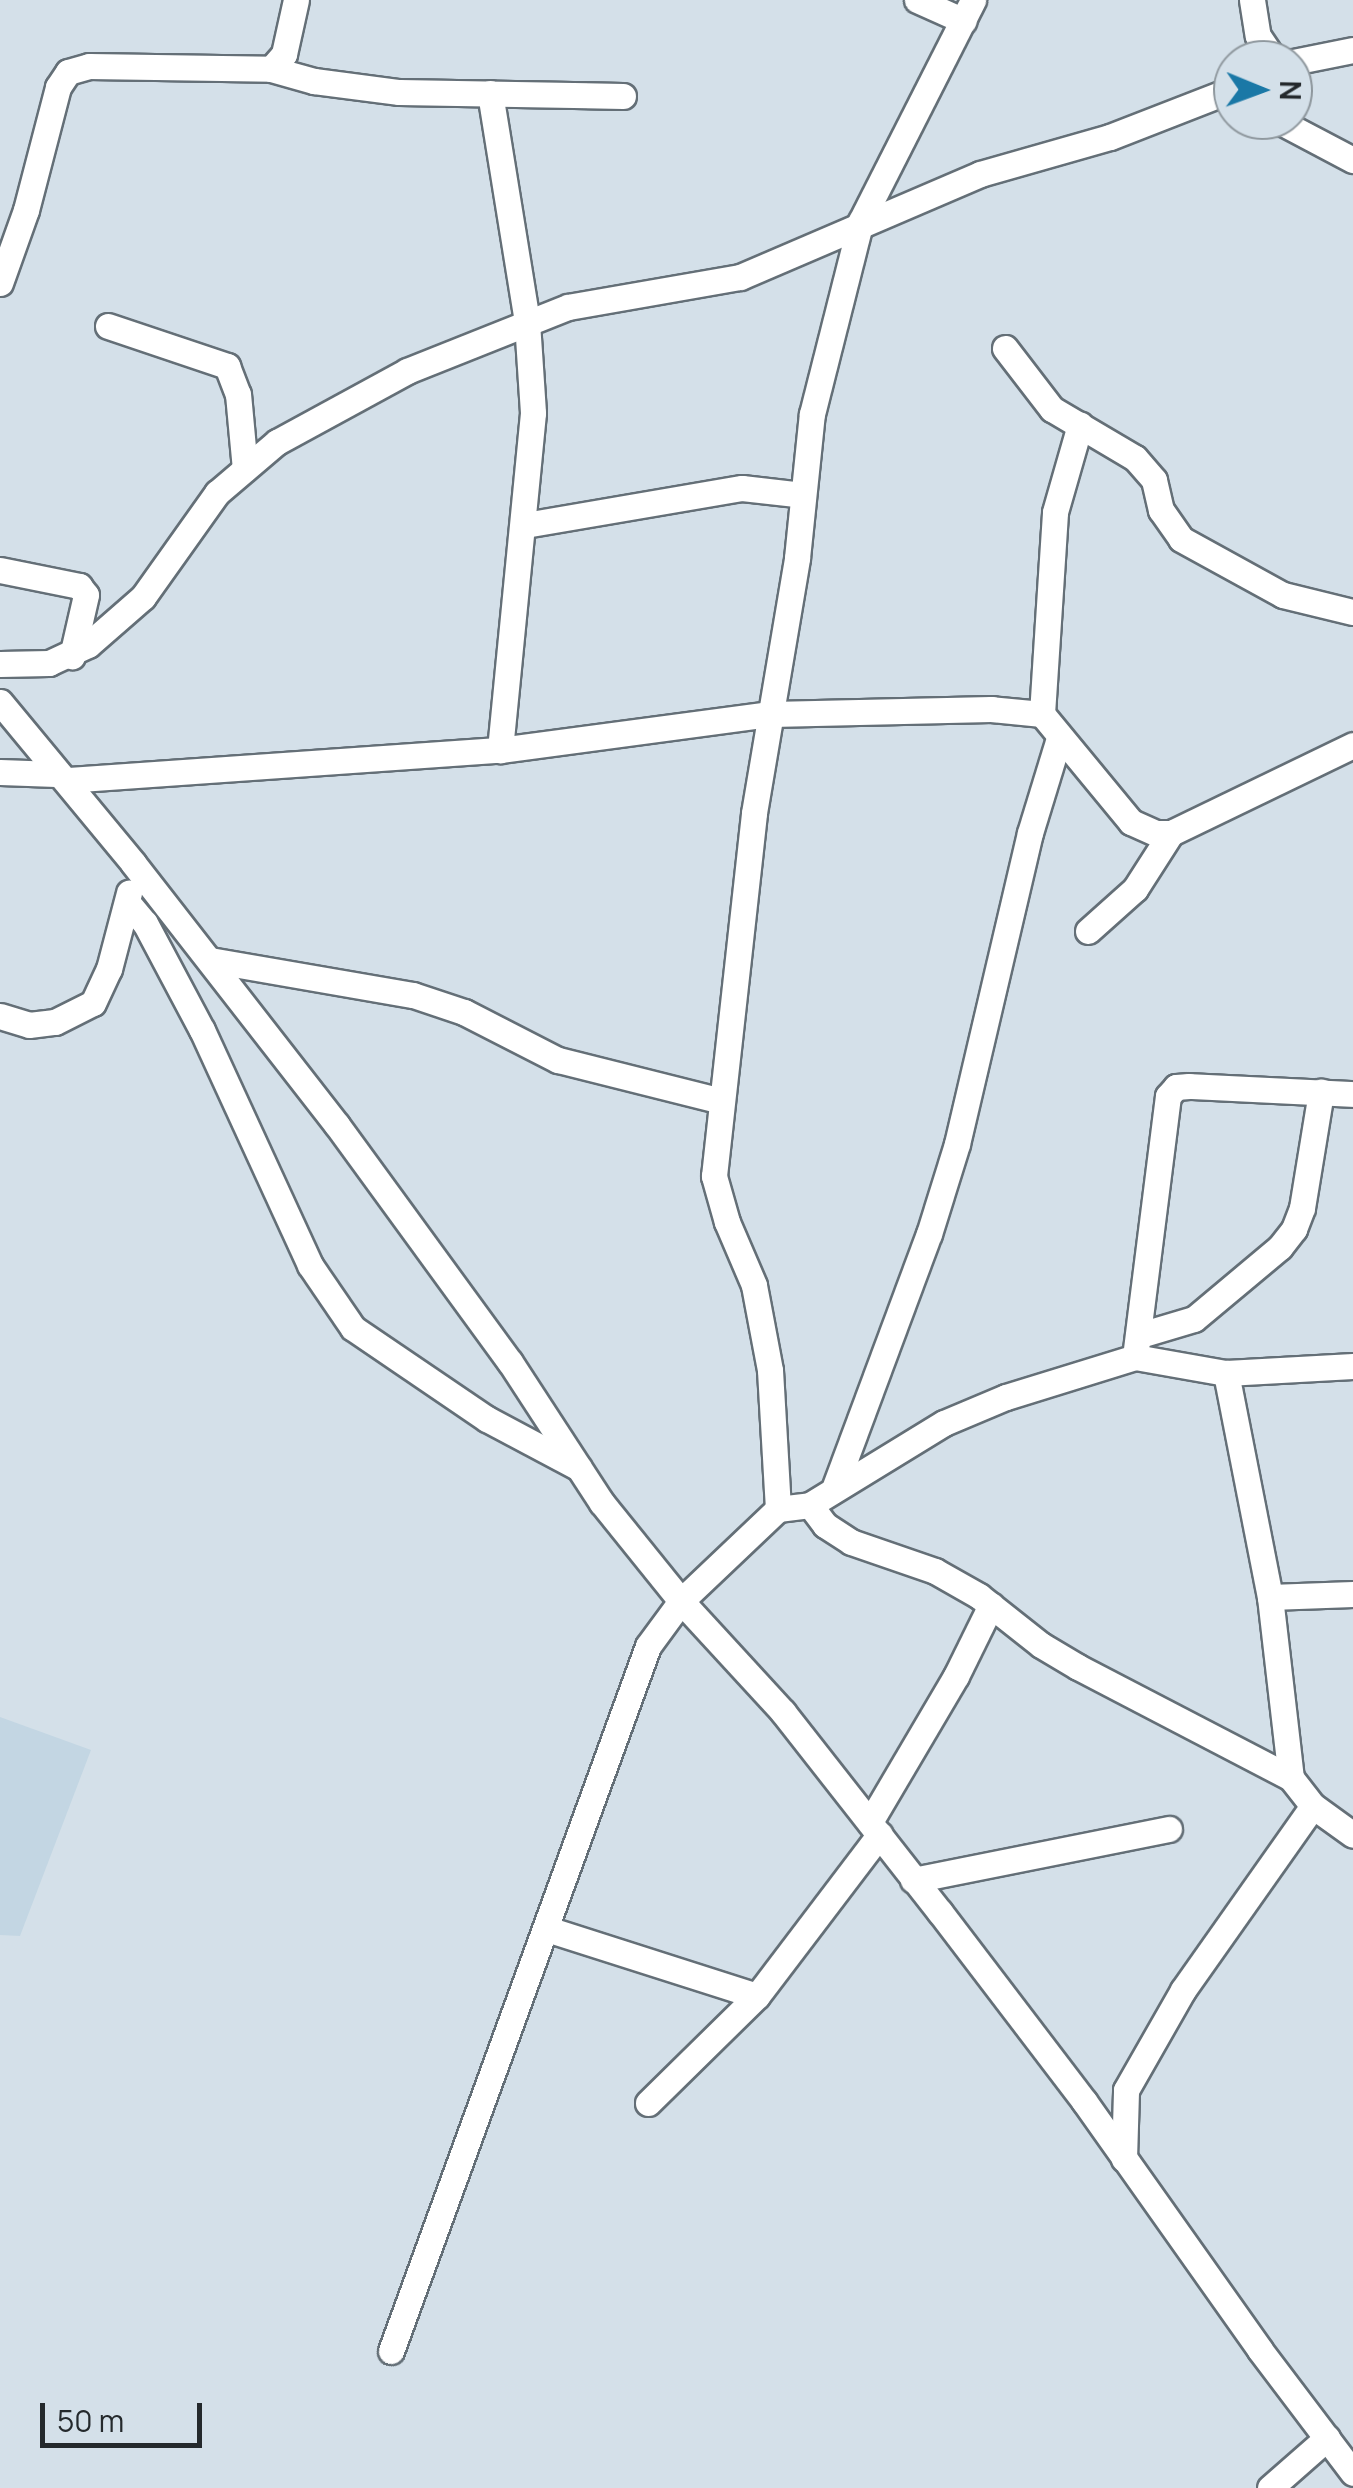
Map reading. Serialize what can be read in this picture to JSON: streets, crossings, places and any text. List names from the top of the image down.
{
  "scale_bar": "50 m",
  "north": "right"
}
